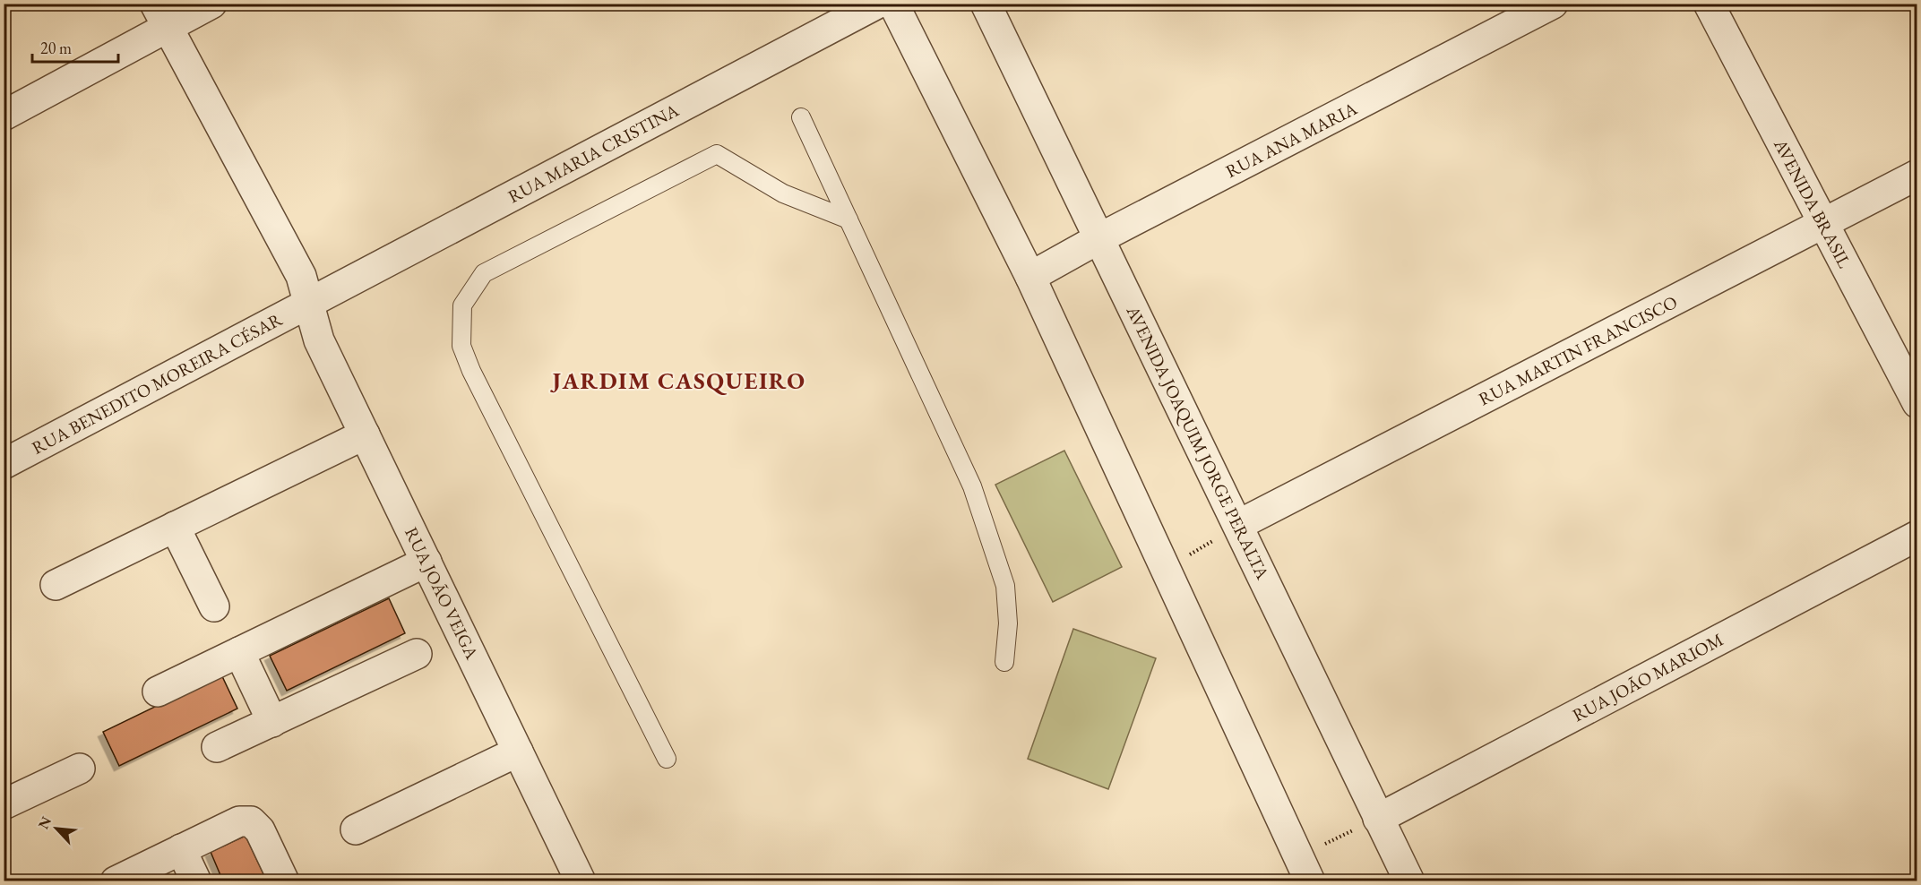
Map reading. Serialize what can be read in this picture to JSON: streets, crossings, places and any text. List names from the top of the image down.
{
  "streets": {
    "street": [
      "RUA ANA MARIA",
      "RUA MARIA CRISTINA",
      "AVENIDA BRASIL",
      "RUA MARTIN FRANCISCO",
      "RUA BENEDITO MOREIRA CÉSAR",
      "AVENIDA JOAQUIM JORGE PERALTA",
      "RUA JOÃO VEIGA",
      "RUA JOÃO MARIOM"
    ]
  },
  "crossings": [
    ["RUA ANA MARIA", "AVENIDA JOAQUIM JORGE PERALTA"],
    ["RUA MARIA CRISTINA", "RUA BENEDITO MOREIRA CÉSAR"],
    ["RUA MARIA CRISTINA", "RUA JOÃO VEIGA"],
    ["AVENIDA BRASIL", "RUA MARTIN FRANCISCO"],
    ["RUA MARTIN FRANCISCO", "AVENIDA JOAQUIM JORGE PERALTA"],
    ["RUA BENEDITO MOREIRA CÉSAR", "RUA JOÃO VEIGA"],
    ["AVENIDA JOAQUIM JORGE PERALTA", "RUA JOÃO MARIOM"]
  ],
  "districts": ["JARDIM CASQUEIRO"],
  "scale_bar": "20 m",
  "north": "top left"
}
